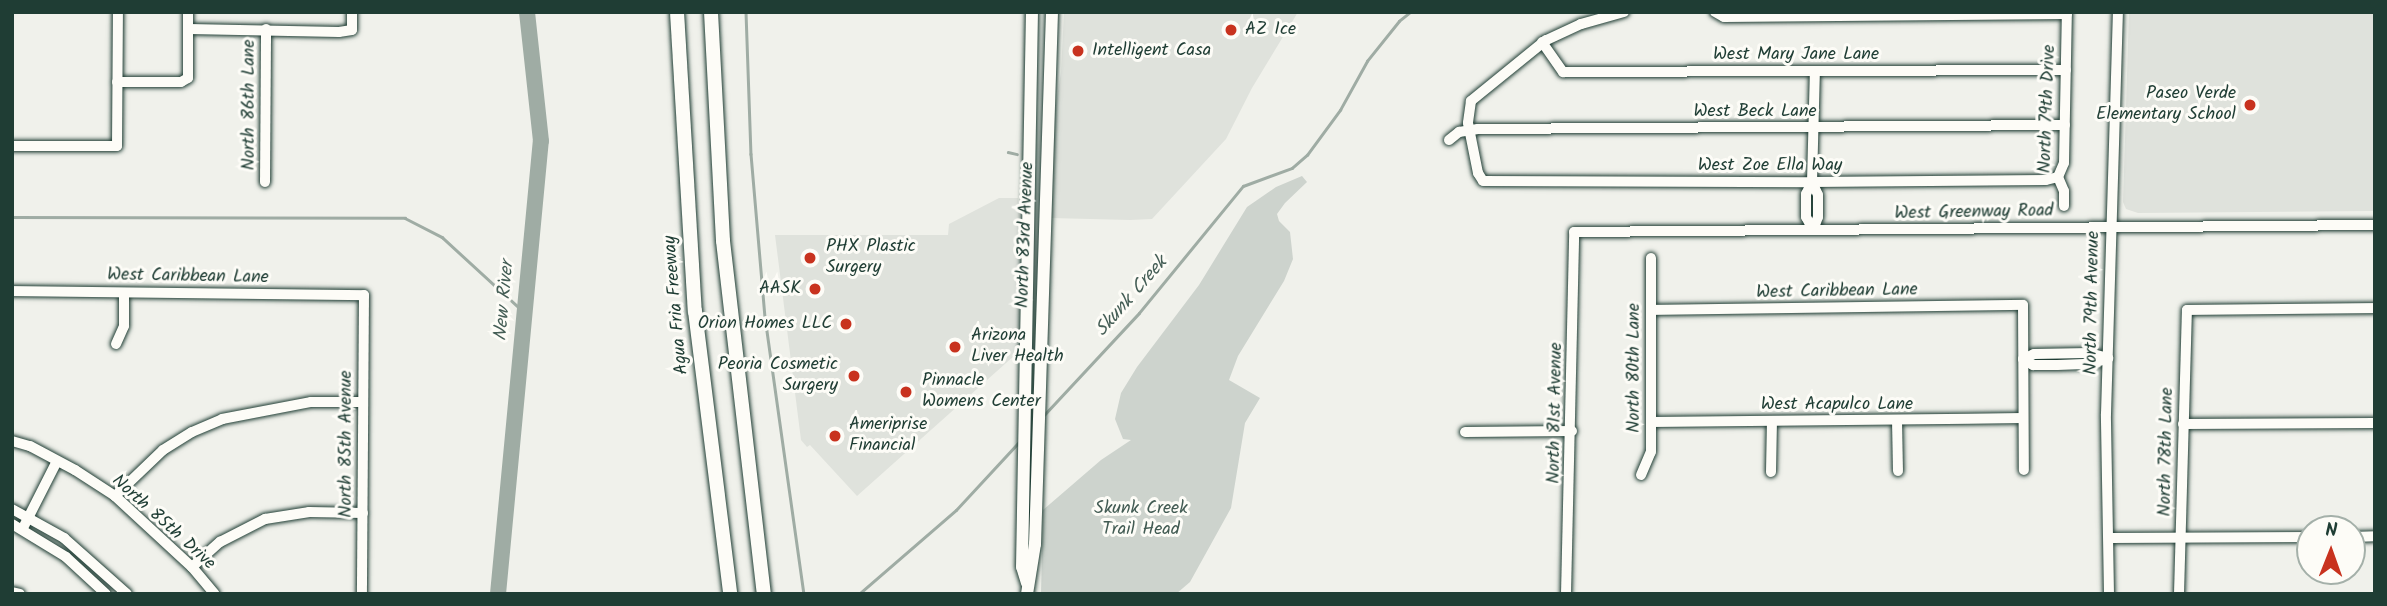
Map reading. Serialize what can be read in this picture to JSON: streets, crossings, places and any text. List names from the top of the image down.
{
  "streets": {
    "highway": ["Agua Fria Freeway"],
    "main road": ["North 83rd Avenue"],
    "street": [
      "West Mary Jane Lane",
      "North 86th Lane",
      "North 79th Drive",
      "West Beck Lane",
      "West Zoe Ella Way",
      "West Greenway Road",
      "West Caribbean Lane",
      "North 79th Avenue",
      "North 80th Lane",
      "West Acapulco Lane",
      "North 81st Avenue",
      "North 85th Avenue",
      "North 78th Lane",
      "North 85th Drive"
    ]
  },
  "crossings": [
    ["West Mary Jane Lane", "North 79th Drive"],
    ["North 79th Drive", "West Beck Lane"],
    ["North 79th Drive", "West Zoe Ella Way"],
    ["West Beck Lane", "West Zoe Ella Way"],
    ["West Greenway Road", "North 79th Avenue"],
    ["West Greenway Road", "North 81st Avenue"],
    ["West Caribbean Lane", "North 80th Lane"],
    ["West Caribbean Lane", "North 85th Avenue"],
    ["North 80th Lane", "West Acapulco Lane"]
  ],
  "water": ["Skunk Creek", "New River"],
  "parks": ["Skunk Creek Trail Head"],
  "places": [
    "AZ Ice",
    "Intelligent Casa",
    "Paseo Verde Elementary School",
    "PHX Plastic Surgery",
    "AASK",
    "Orion Homes LLC",
    "Arizona Liver Health",
    "Peoria Cosmetic Surgery",
    "Pinnacle Womens Center",
    "Ameriprise Financial"
  ],
  "north": "top"
}
